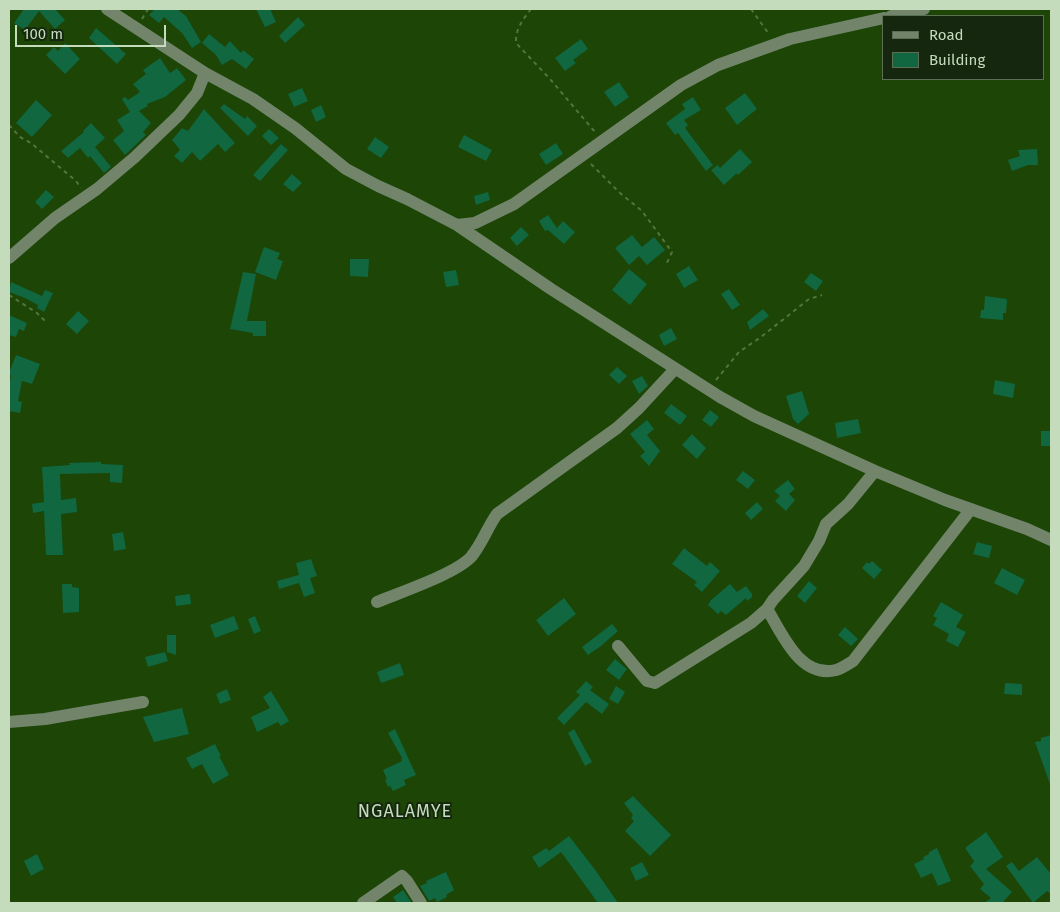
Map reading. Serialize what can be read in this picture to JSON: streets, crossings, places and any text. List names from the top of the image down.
{
  "districts": ["NGALAMYE"],
  "legend": ["Road", "Building"],
  "scale_bar": "100 m"
}
